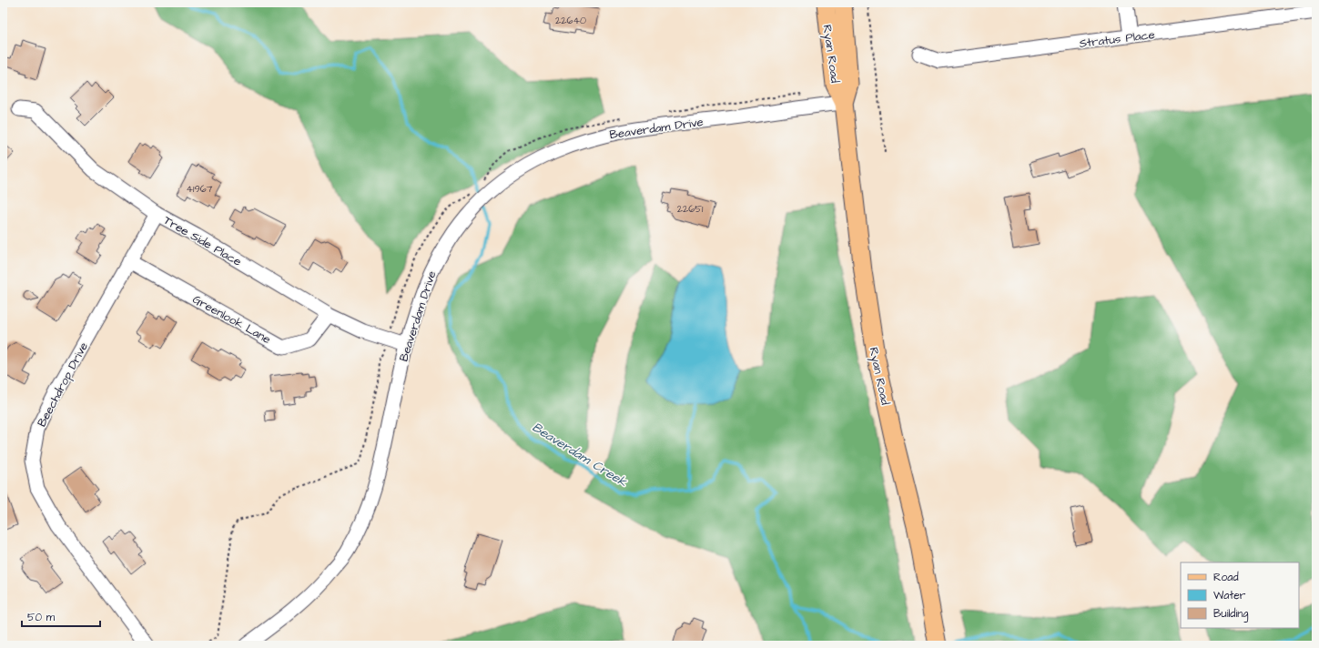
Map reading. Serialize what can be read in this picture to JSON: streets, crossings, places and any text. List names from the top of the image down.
{
  "streets": {
    "main road": ["Ryan Road"],
    "street": [
      "Stratus Place",
      "Beaverdam Drive",
      "Tree Side Place",
      "Greenlook Lane",
      "Beechdrop Drive"
    ]
  },
  "crossings": [
    ["Ryan Road", "Beaverdam Drive"],
    ["Beaverdam Drive", "Tree Side Place"],
    ["Tree Side Place", "Greenlook Lane"],
    ["Tree Side Place", "Beechdrop Drive"],
    ["Greenlook Lane", "Beechdrop Drive"]
  ],
  "water": ["Beaverdam Creek"],
  "house_numbers": ["22640", "41967", "22651"],
  "legend": ["Road", "Water", "Building"],
  "scale_bar": "50 m"
}
